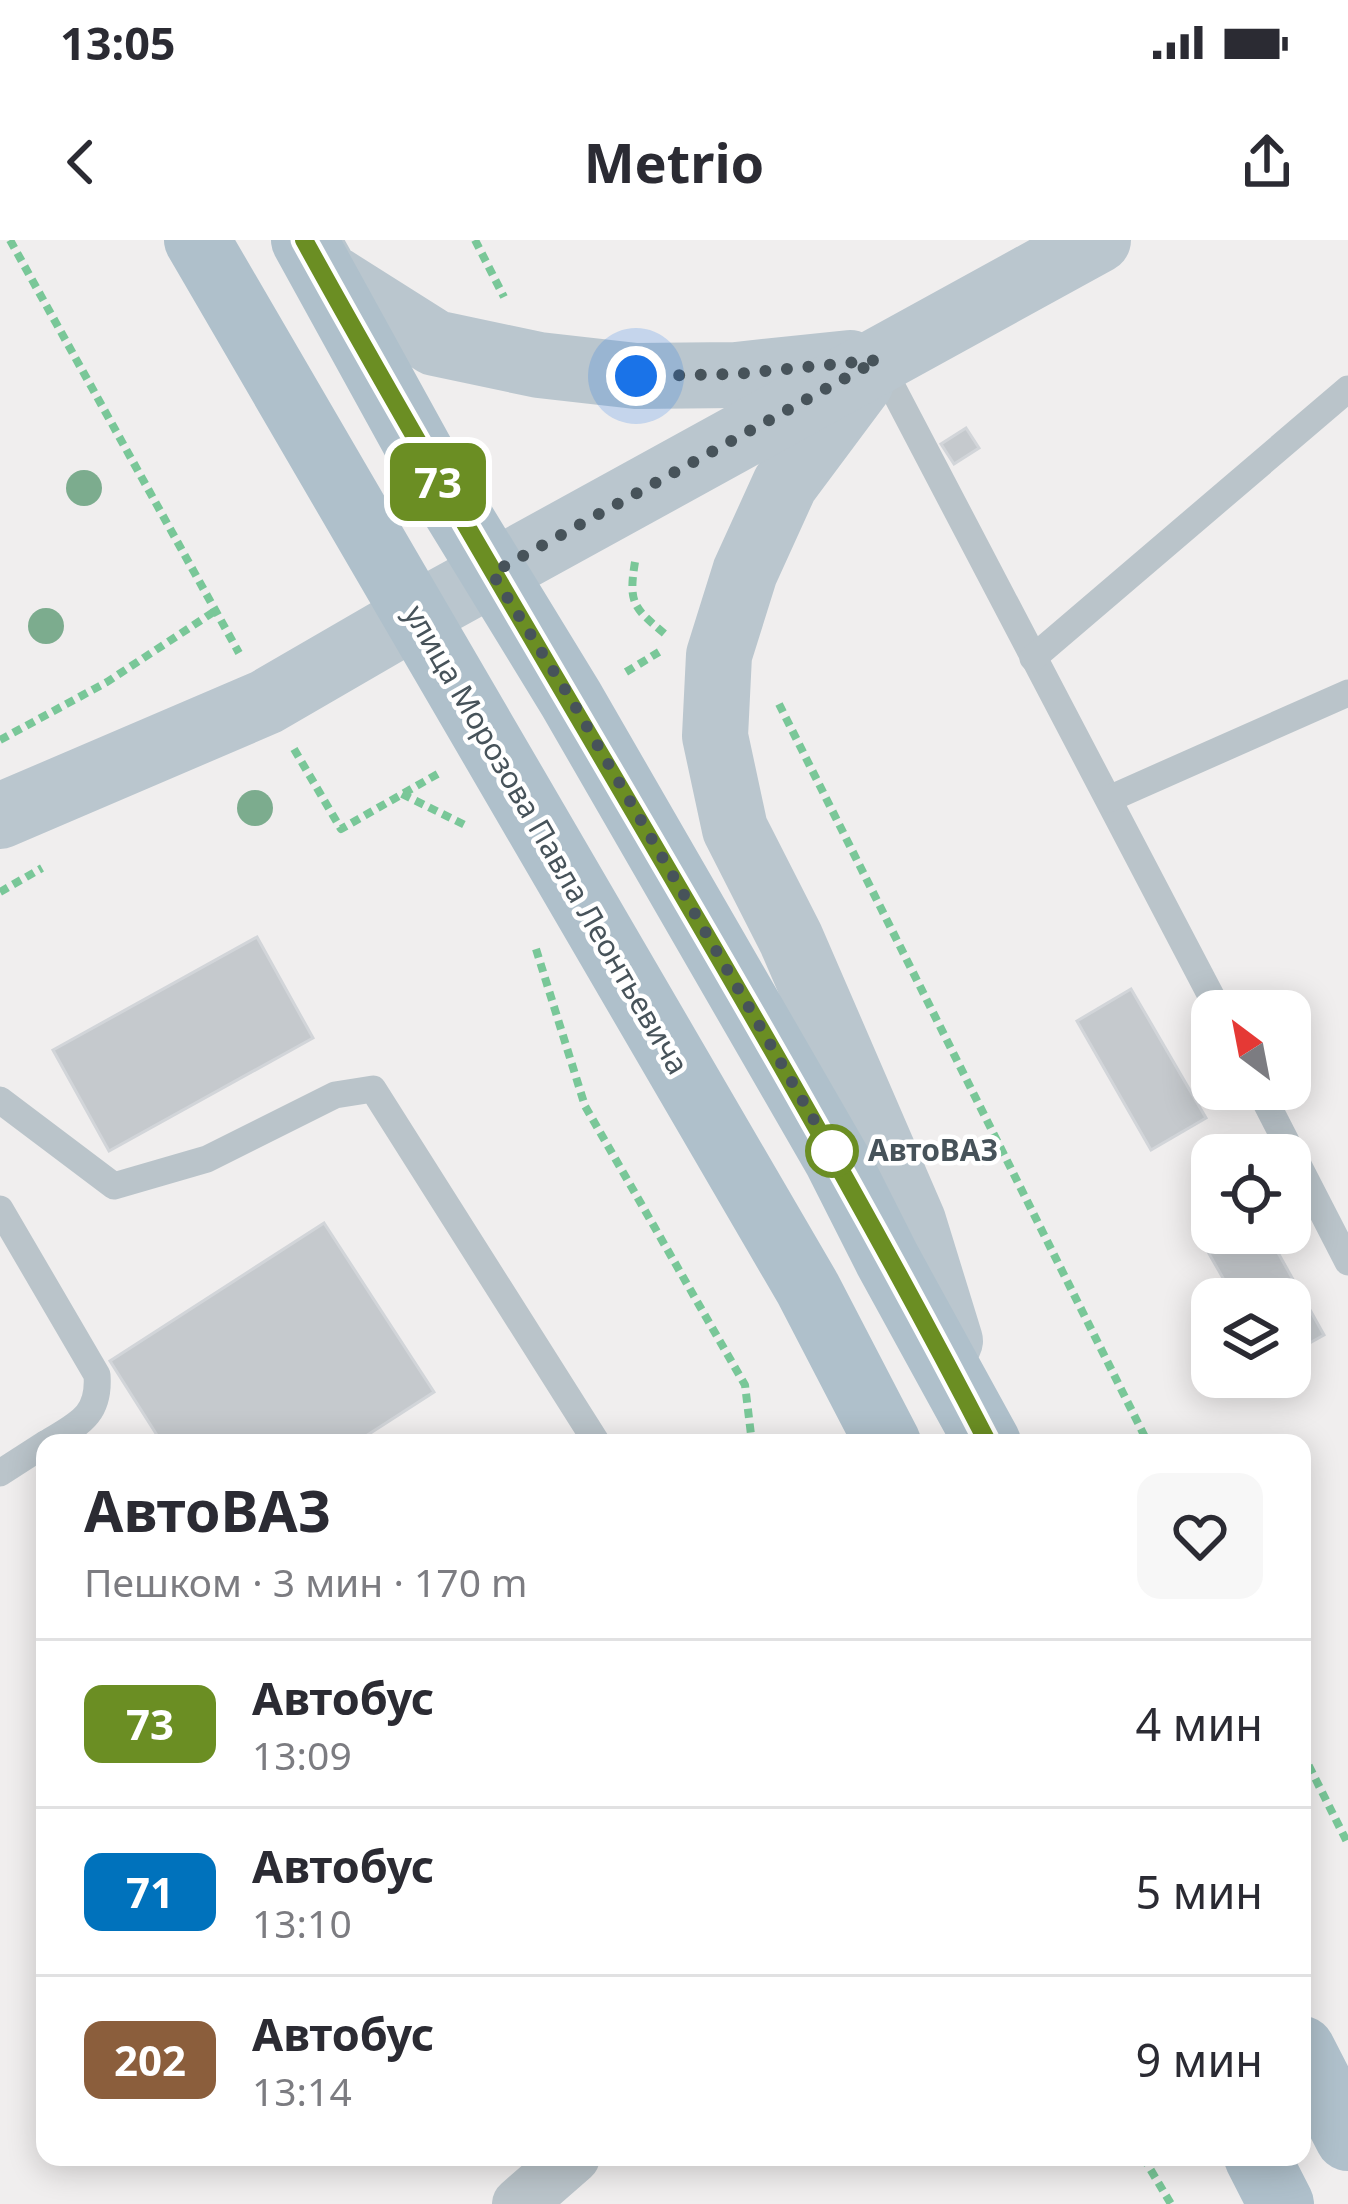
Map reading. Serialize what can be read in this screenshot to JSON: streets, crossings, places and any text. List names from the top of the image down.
{
  "streets": {
    "main road": ["улица Морозова Павла Леонтьевича"]
  },
  "places": ["АвтоВАЗ"],
  "lines": ["bus line 73"],
  "north": "top left",
  "page": {
    "status": "13:05",
    "header": "Metrio",
    "on_map": "73",
    "heading": ["АвтоВАЗ", "Пешком · 3 мин · 170 m"],
    "list": [
      {
        "mark": "73",
        "name": "Автобус",
        "note": "13:09",
        "value": "4 мин"
      },
      {
        "mark": "71",
        "name": "Автобус",
        "note": "13:10",
        "value": "5 мин"
      },
      {
        "mark": "202",
        "name": "Автобус",
        "note": "13:14",
        "value": "9 мин"
      }
    ]
  }
}
